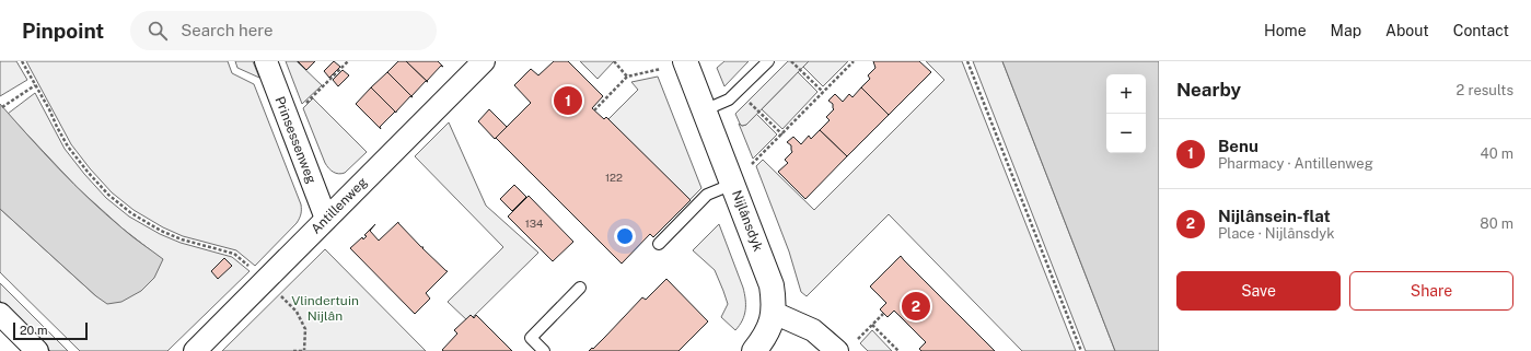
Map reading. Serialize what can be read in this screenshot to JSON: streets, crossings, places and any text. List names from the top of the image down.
{
  "streets": {
    "street": ["Prinsessenweg", "Antillenweg", "Nijlânsdyk"]
  },
  "crossings": [
    ["Prinsessenweg", "Antillenweg"]
  ],
  "parks": ["Vlindertuin Nijlân"],
  "house_numbers": ["122", "134"],
  "scale_bar": "20 m",
  "page": {
    "header": "Pinpoint",
    "search": "Search here",
    "nav": [
      "Home",
      "Map",
      "About",
      "Contact"
    ],
    "heading": ["Nearby", "2 results"],
    "map_buttons": ["+", "−"],
    "pins": ["1", "2"],
    "list": [
      {
        "mark": "1",
        "name": "Benu",
        "note": "Pharmacy · Antillenweg",
        "value": "40 m"
      },
      {
        "mark": "2",
        "name": "Nijlânsein-flat",
        "note": "Place · Nijlânsdyk",
        "value": "80 m"
      }
    ],
    "buttons": ["Save", "Share"],
    "scale": "20 m"
  }
}
